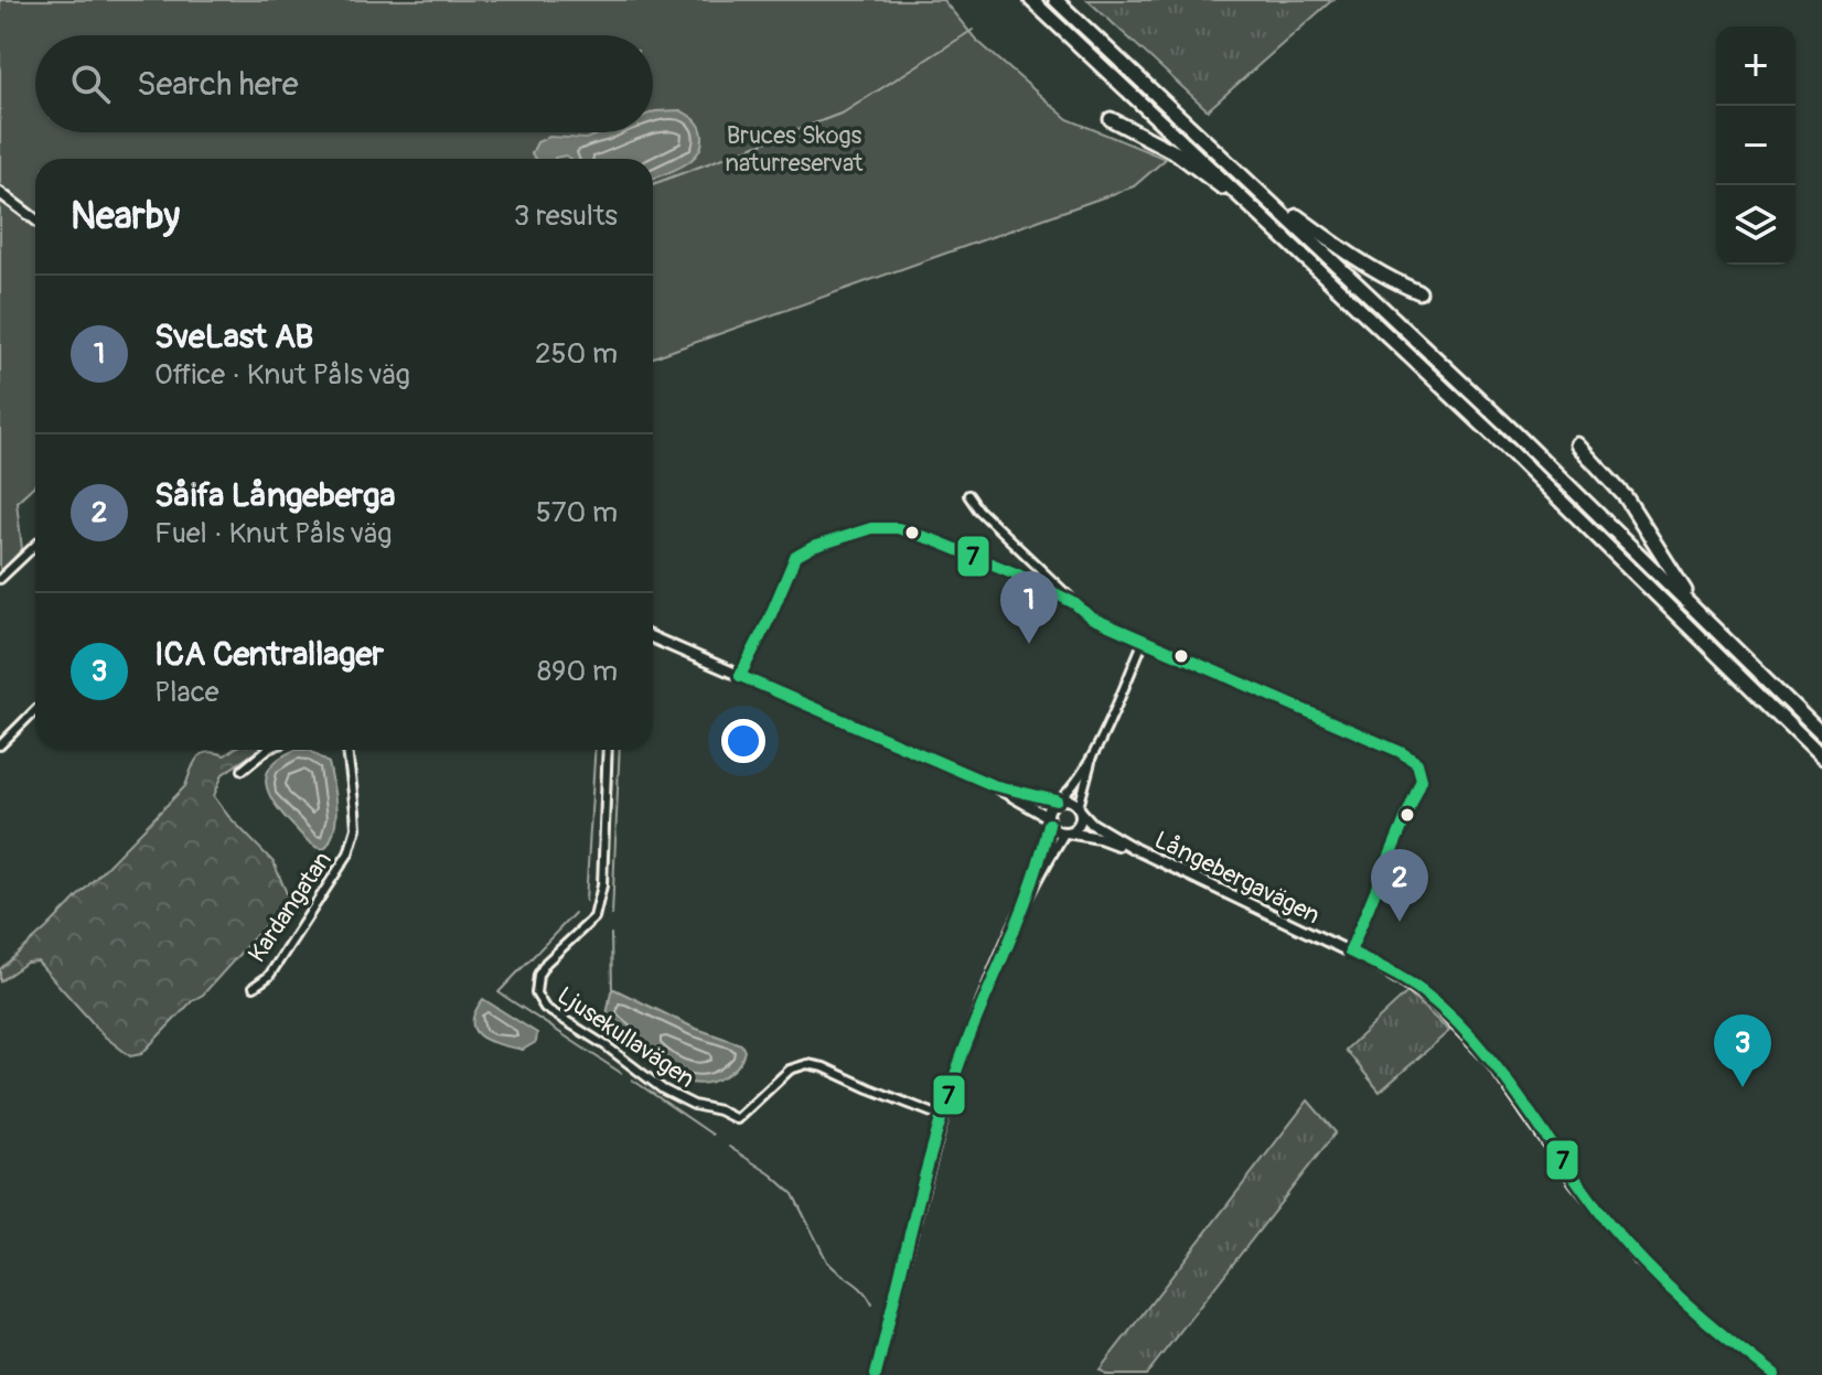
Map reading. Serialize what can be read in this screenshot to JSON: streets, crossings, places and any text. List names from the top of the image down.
{
  "streets": {
    "street": ["Långebergavägen", "Kardangatan", "Ljusekullavägen"]
  },
  "parks": ["Bruces Skogs naturreservat"],
  "lines": ["transit line 7"],
  "page": {
    "map_buttons": ["+", "−"],
    "search": "Search here",
    "heading": ["Nearby", "3 results"],
    "list": [
      {
        "mark": "1",
        "name": "SveLast AB",
        "note": "Office · Knut Påls väg",
        "value": "250 m"
      },
      {
        "mark": "2",
        "name": "Såifa Långeberga",
        "note": "Fuel · Knut Påls väg",
        "value": "570 m"
      },
      {
        "mark": "3",
        "name": "ICA Centrallager",
        "note": "Place",
        "value": "890 m"
      }
    ],
    "pins": ["1", "2", "3"]
  }
}
